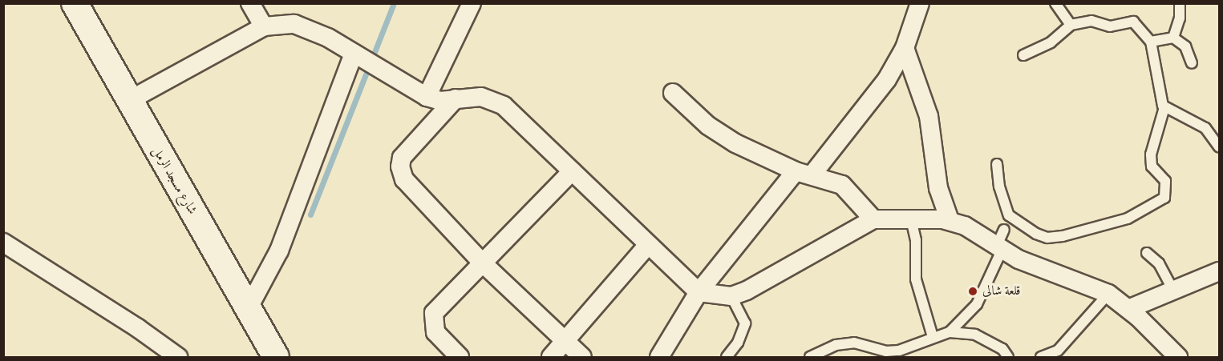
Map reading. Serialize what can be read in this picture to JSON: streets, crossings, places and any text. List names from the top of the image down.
{
  "streets": {
    "street": ["شارع مسجد الرمل"]
  },
  "places": ["قلعة شالى"]
}
